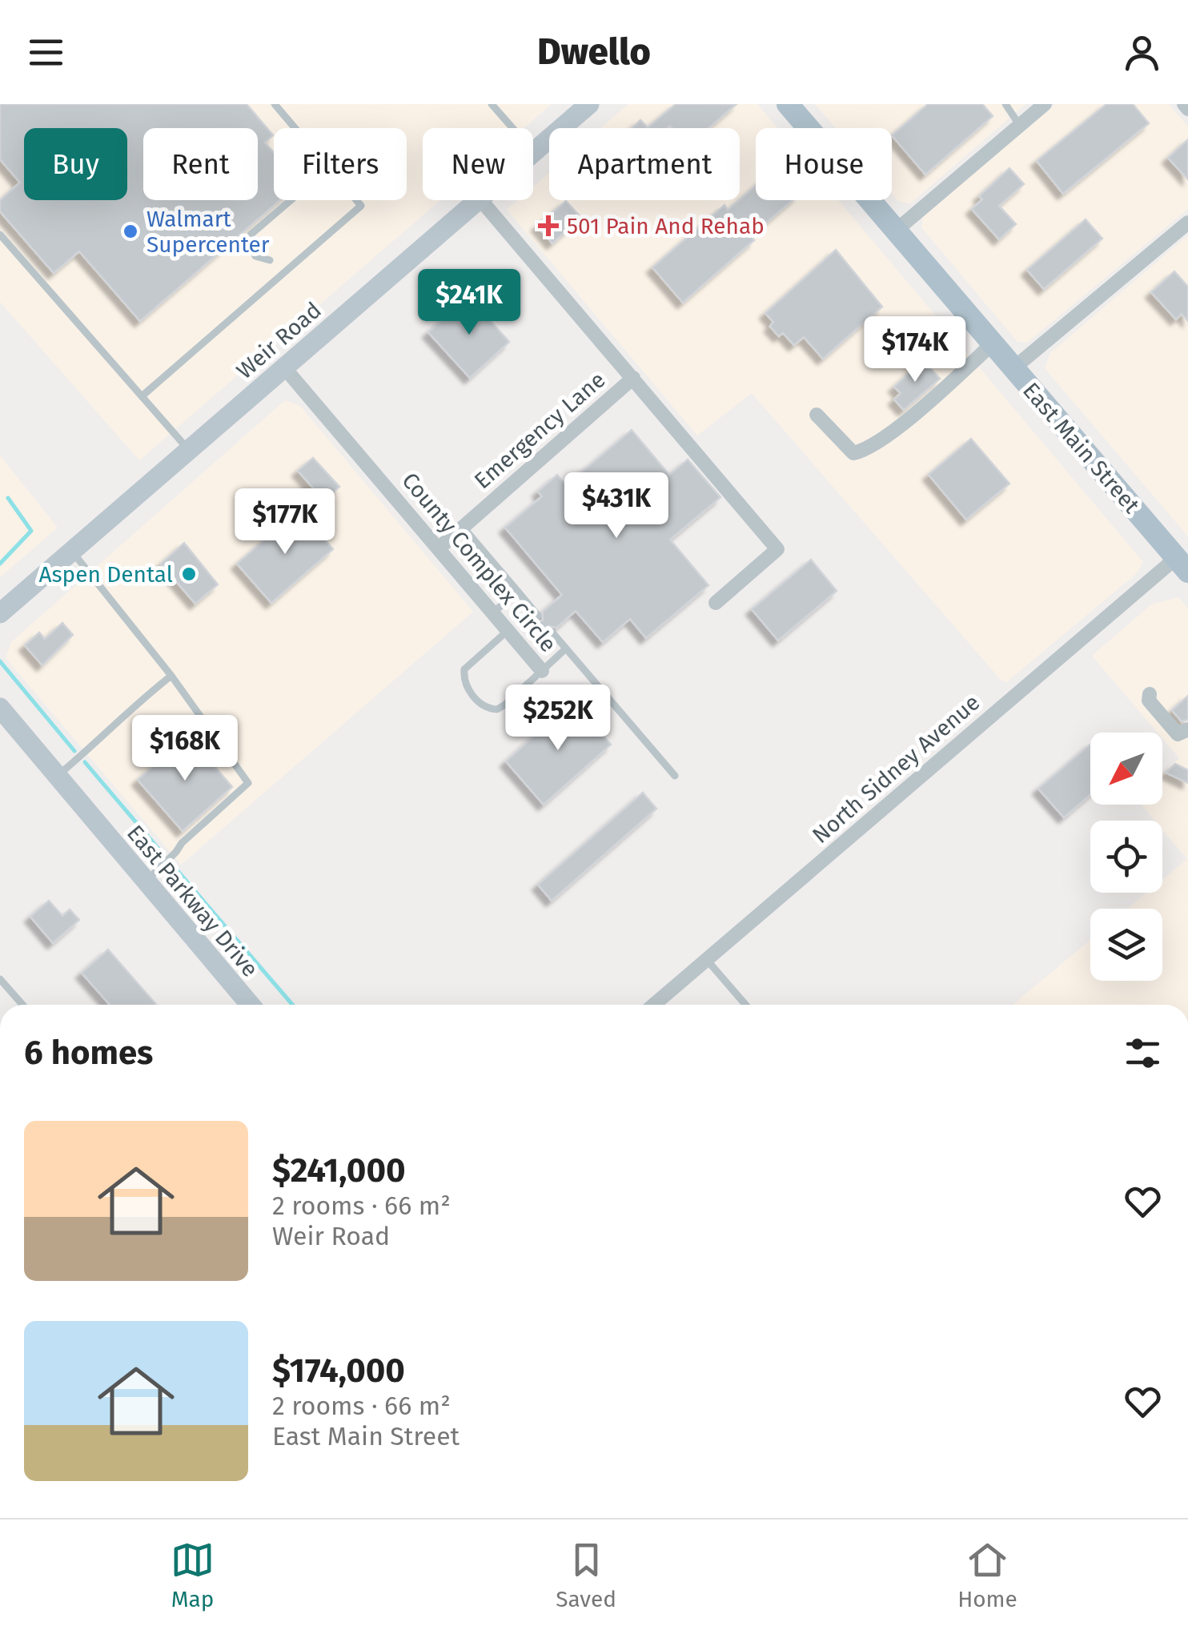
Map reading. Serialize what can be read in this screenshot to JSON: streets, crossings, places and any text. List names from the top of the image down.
{
  "streets": {
    "main road": ["Weir Road", "East Main Street", "East Parkway Drive"],
    "street": ["Emergency Lane", "County Complex Circle", "North Sidney Avenue"]
  },
  "crossings": [
    ["Weir Road", "County Complex Circle"],
    ["Emergency Lane", "County Complex Circle"],
    ["East Main Street", "North Sidney Avenue"]
  ],
  "places": {
    "health": ["501 Pain And Rehab"],
    "other": ["Walmart Supercenter", "Aspen Dental"]
  },
  "north": "bottom left",
  "page": {
    "header": "Dwello",
    "chip": [
      "Buy",
      "Rent",
      "Filters",
      "New",
      "Apartment",
      "House"
    ],
    "price": [
      "$241K",
      "$174K",
      "$431K",
      "$177K",
      "$252K",
      "$168K"
    ],
    "heading": "6 homes",
    "list": [
      {
        "name": "$241,000",
        "note": "2 rooms · 66 m² · Weir Road"
      },
      {
        "name": "$174,000",
        "note": "2 rooms · 66 m² · East Main Street"
      }
    ],
    "tabs": ["Map", "Saved", "Home"]
  }
}
